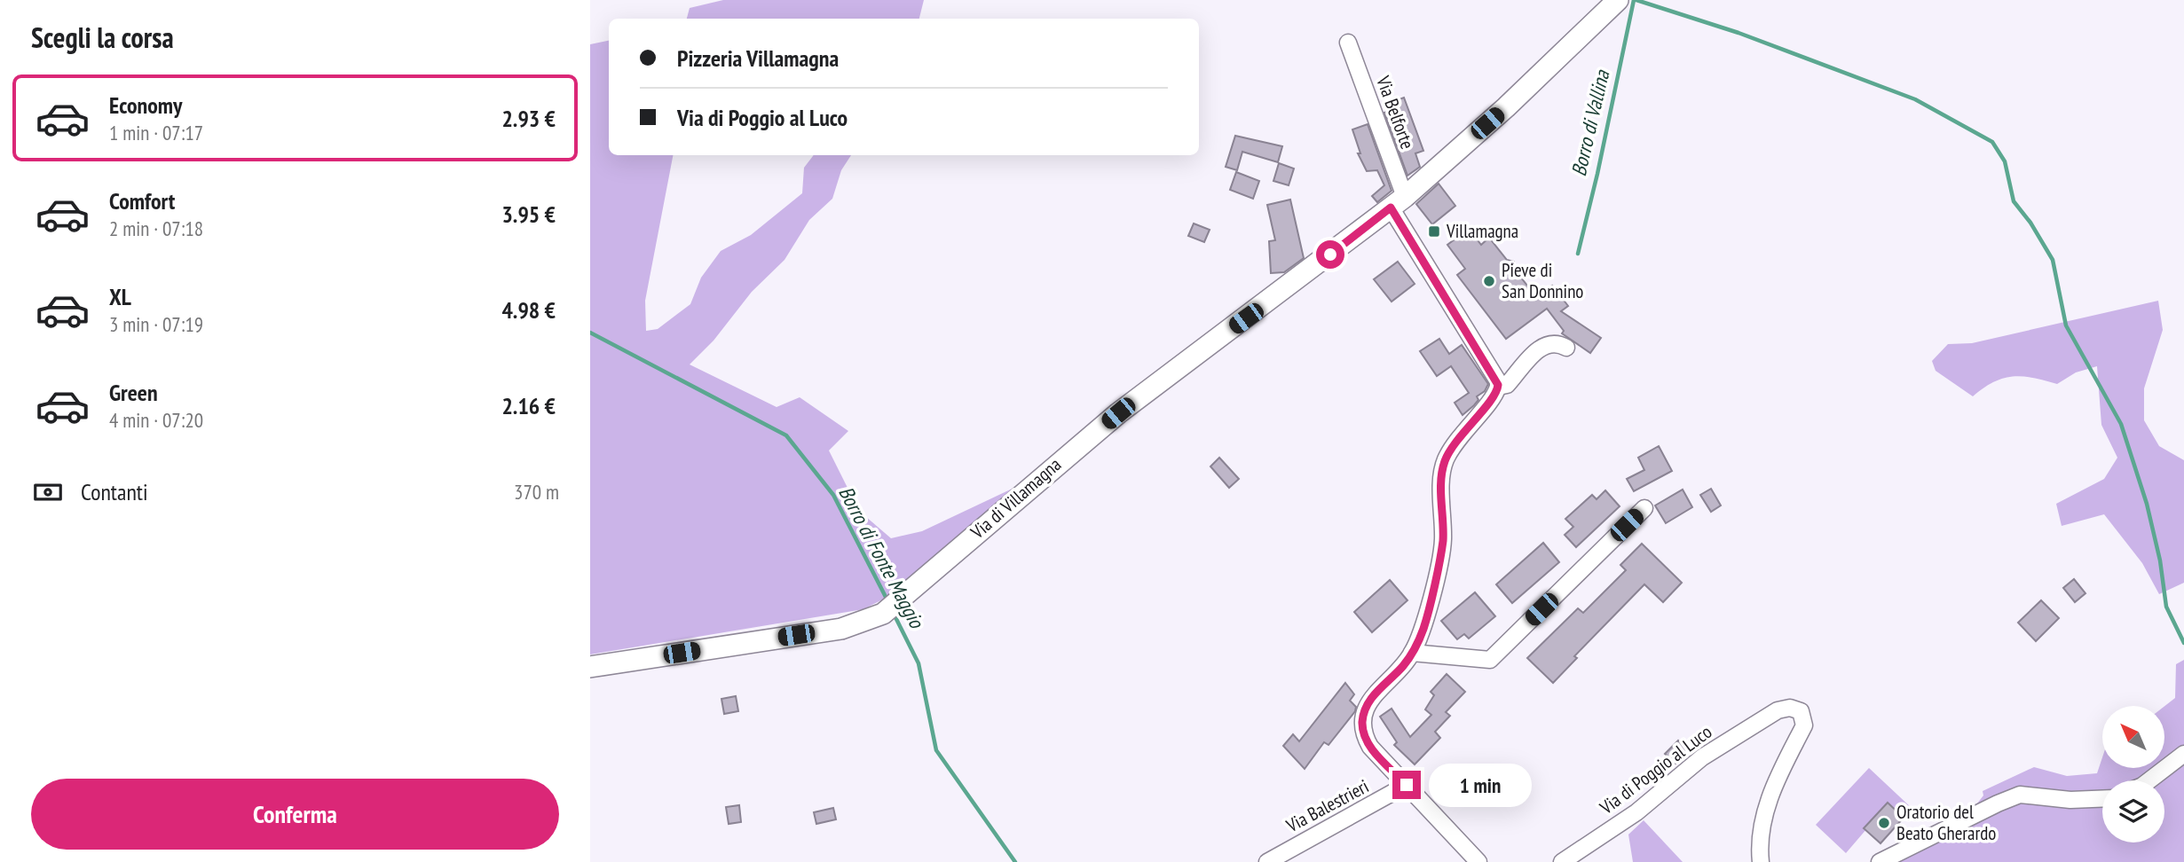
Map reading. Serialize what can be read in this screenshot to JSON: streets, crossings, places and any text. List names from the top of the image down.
{
  "streets": {
    "street": [
      "Via Belforte",
      "Via di Villamagna",
      "Via di Poggio al Luco",
      "Via Balestrieri"
    ]
  },
  "crossings": [
    ["Via Belforte", "Via di Villamagna"]
  ],
  "water": ["Borro di Vallina", "Borro di Fonte Maggio"],
  "places": {
    "transit": ["Villamagna"],
    "other": ["Pieve di San Donnino", "Oratorio del Beato Gherardo"]
  },
  "north": "top left",
  "page": {
    "heading": "Scegli la corsa",
    "banner": ["Pizzeria Villamagna", "Via di Poggio al Luco"],
    "list": [
      {
        "name": "Economy",
        "note": "1 min · 07:17",
        "value": "2.93 €"
      },
      {
        "name": "Comfort",
        "note": "2 min · 07:18",
        "value": "3.95 €"
      },
      {
        "name": "XL",
        "note": "3 min · 07:19",
        "value": "4.98 €"
      },
      {
        "name": "Green",
        "note": "4 min · 07:20",
        "value": "2.16 €"
      }
    ],
    "pay": ["Contanti", "370 m"],
    "bubble": "1 min",
    "buttons": "Conferma"
  }
}
